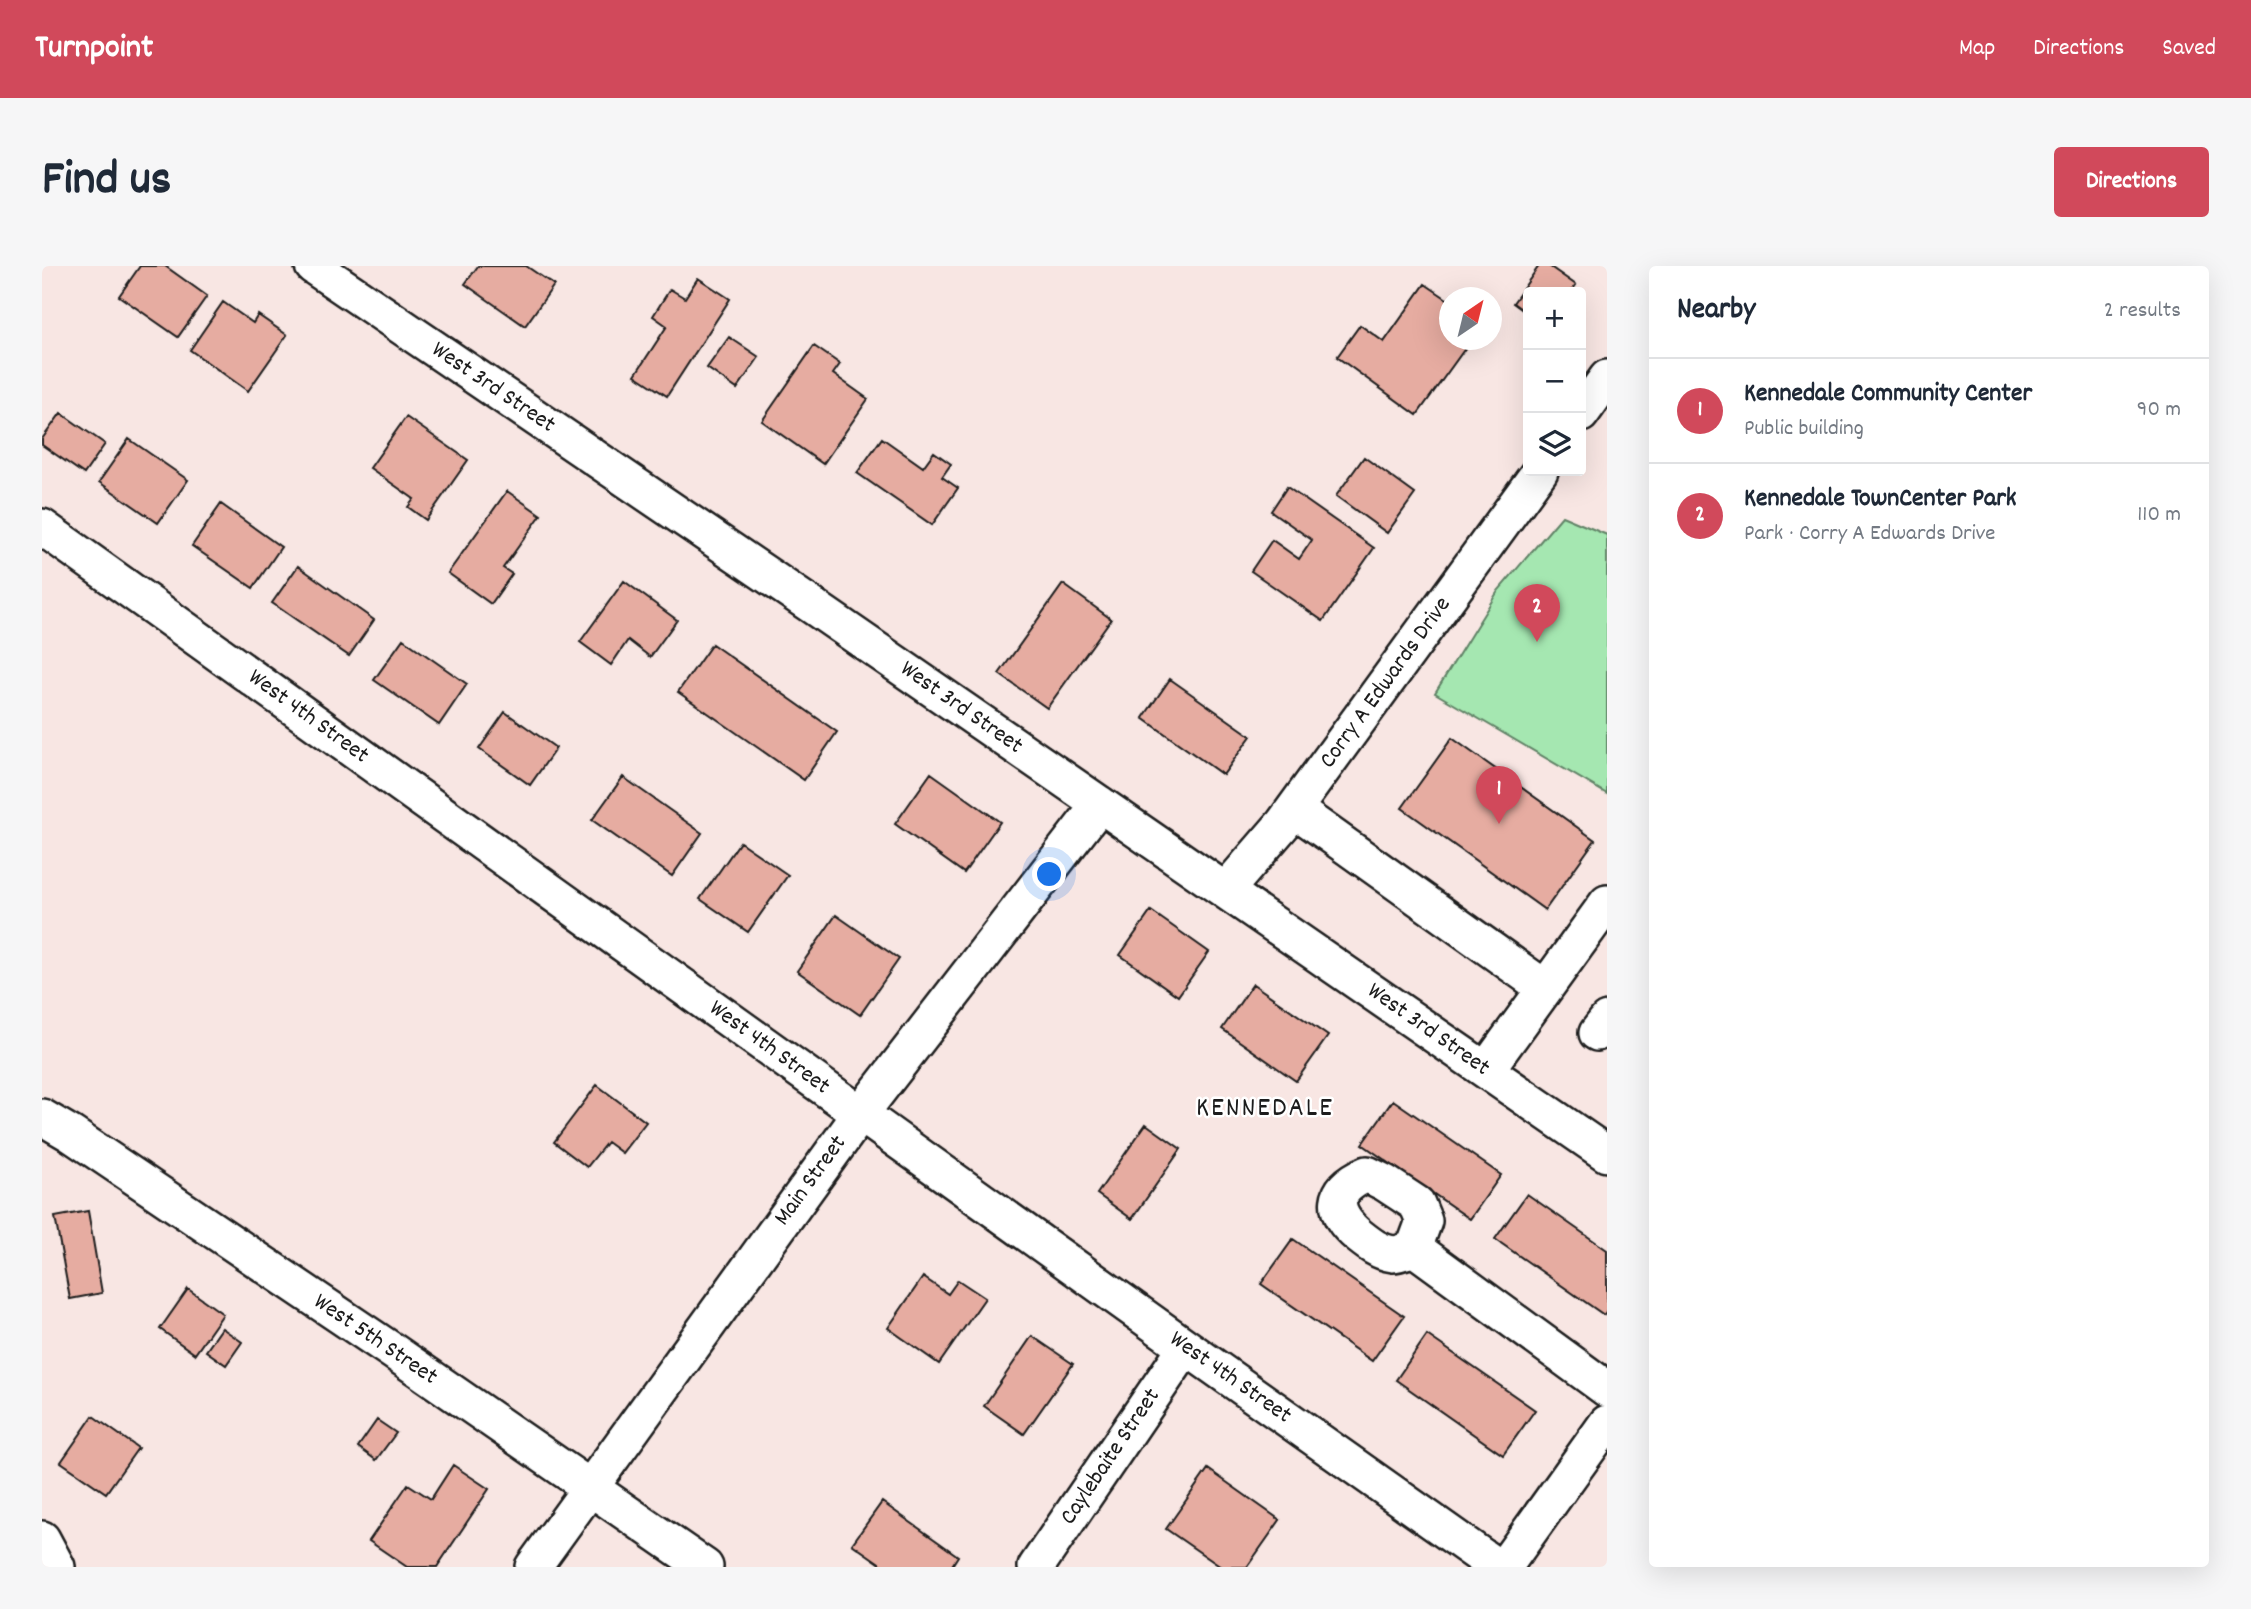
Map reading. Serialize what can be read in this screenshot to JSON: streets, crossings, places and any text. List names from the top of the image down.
{
  "streets": {
    "street": [
      "West 3rd Street",
      "Corry A Edwards Drive",
      "West 4th Street",
      "Main Street",
      "West 5th Street",
      "Caylebaite Street"
    ]
  },
  "crossings": [
    ["West 3rd Street", "Corry A Edwards Drive"],
    ["West 3rd Street", "Main Street"],
    ["West 4th Street", "Main Street"],
    ["West 4th Street", "Caylebaite Street"],
    ["Main Street", "West 5th Street"]
  ],
  "districts": ["KENNEDALE"],
  "north": "top right",
  "page": {
    "header": "Turnpoint",
    "nav": ["Map", "Directions", "Saved"],
    "title": "Find us",
    "buttons": "Directions",
    "heading": ["Nearby", "2 results"],
    "map_buttons": ["+", "−"],
    "list": [
      {
        "mark": "1",
        "name": "Kennedale Community Center",
        "note": "Public building",
        "value": "90 m"
      },
      {
        "mark": "2",
        "name": "Kennedale TownCenter Park",
        "note": "Park · Corry A Edwards Drive",
        "value": "110 m"
      }
    ],
    "pins": ["2", "1"]
  }
}
